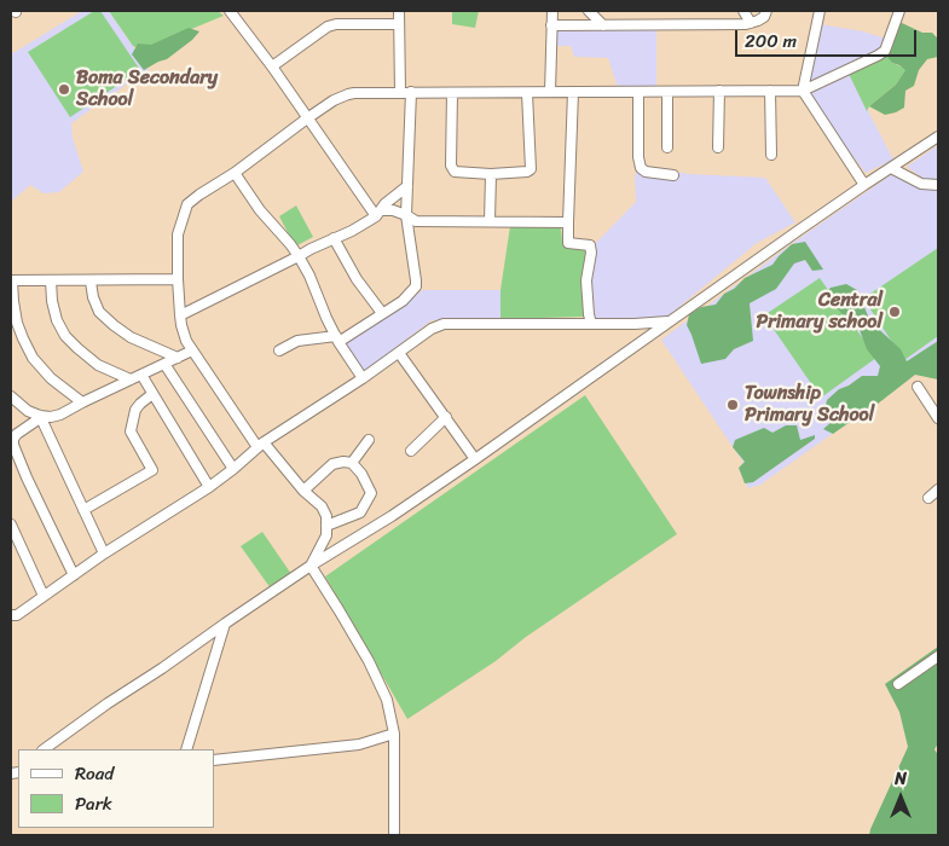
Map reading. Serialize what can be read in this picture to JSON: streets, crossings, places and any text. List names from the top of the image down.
{
  "places": ["Boma Secondary School", "Central Primary school", "Township Primary School"],
  "legend": ["Road", "Park"],
  "scale_bar": "200 m",
  "north": "top"
}
